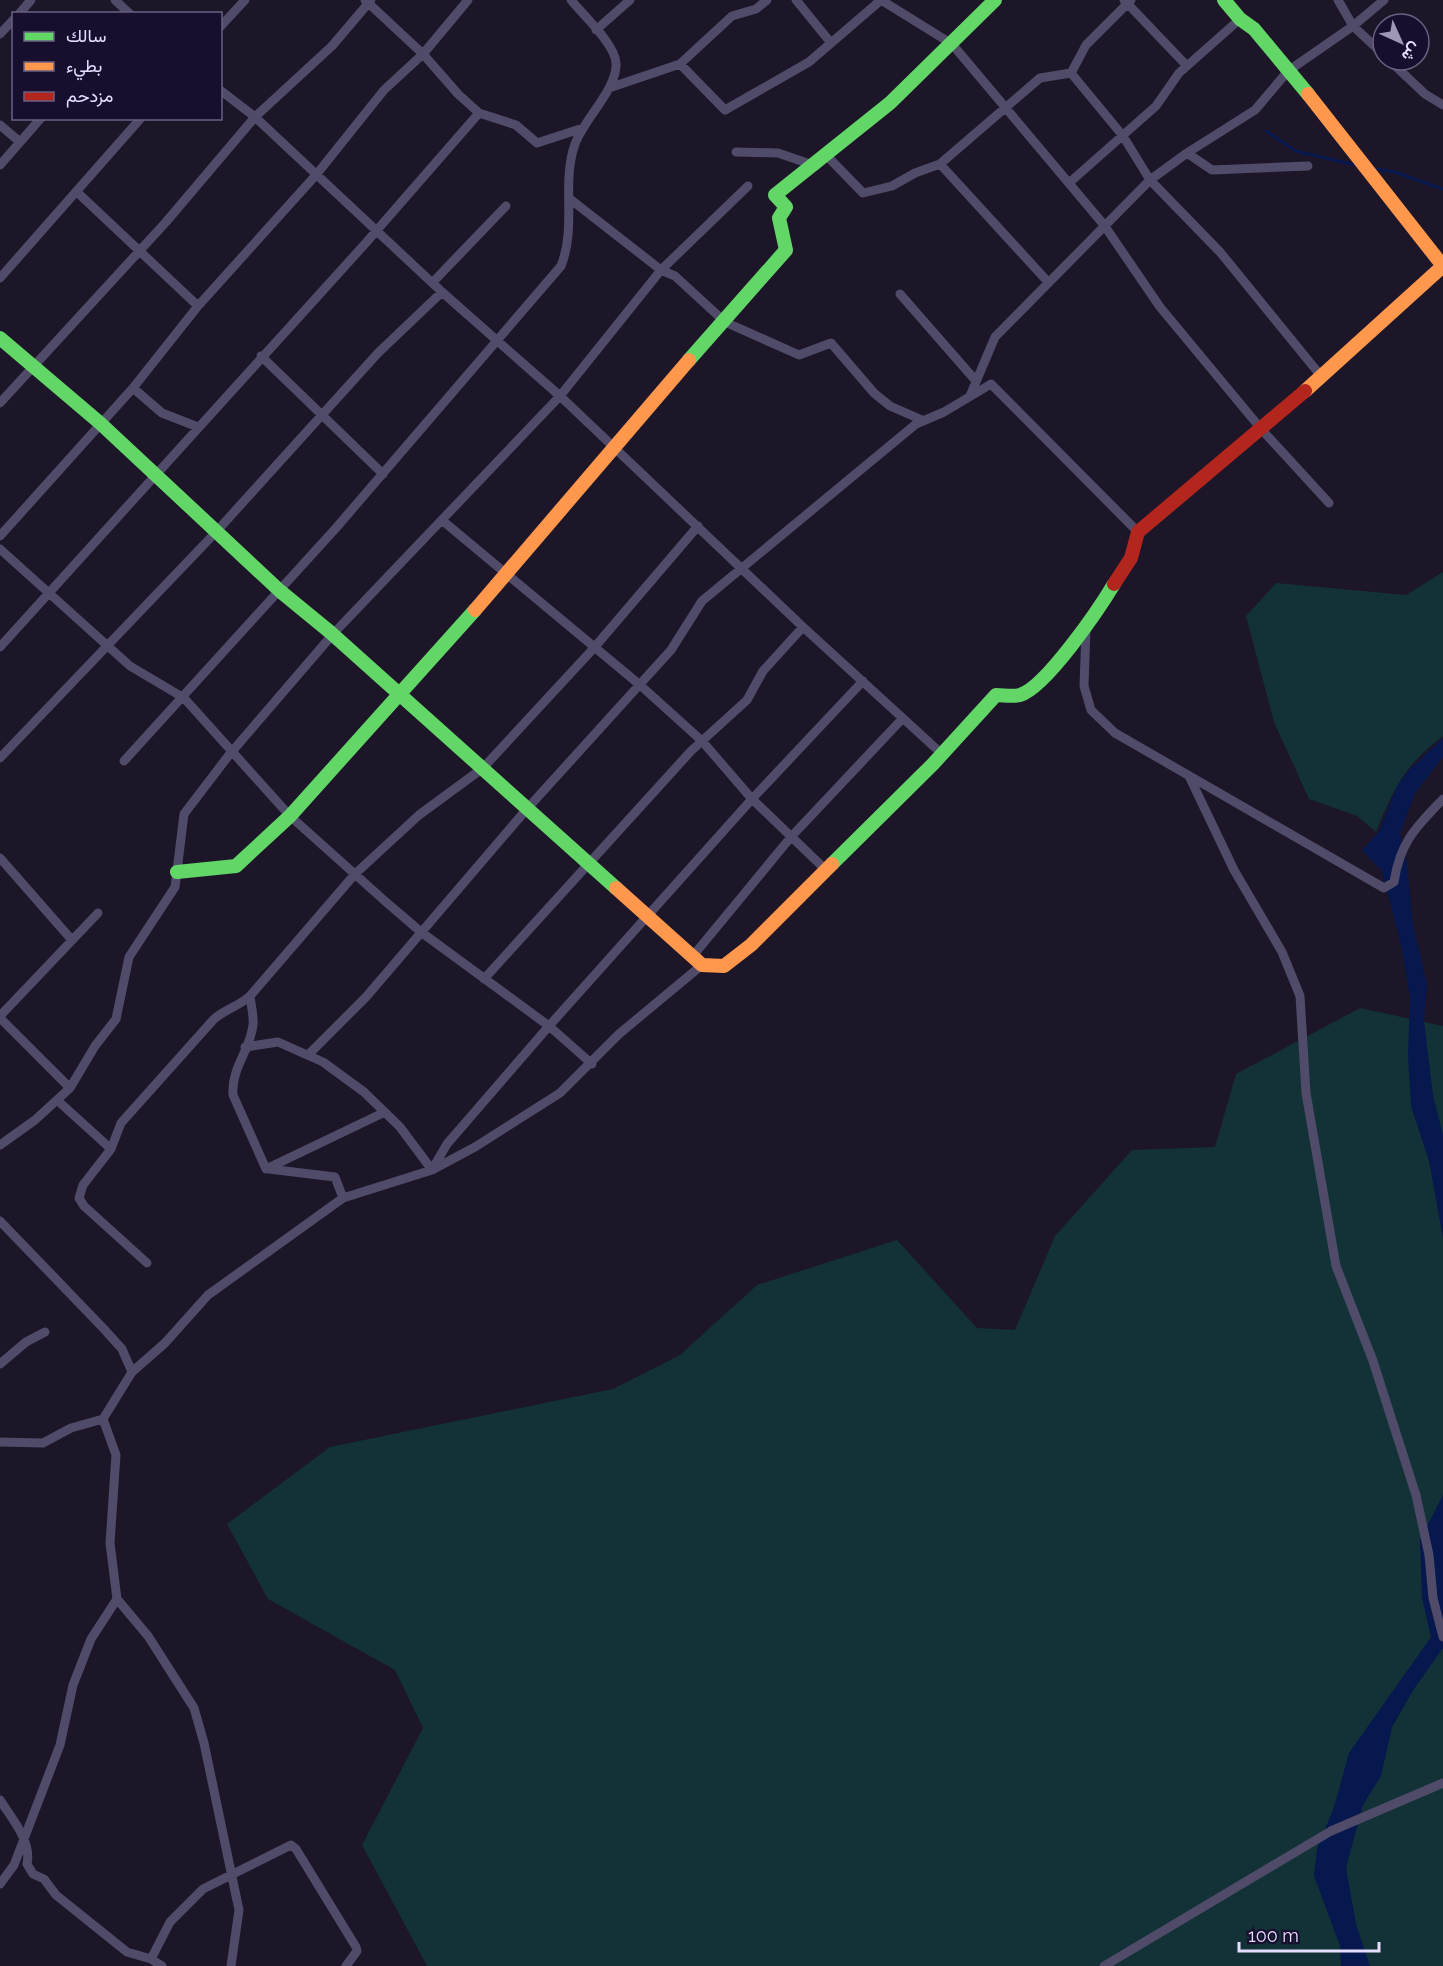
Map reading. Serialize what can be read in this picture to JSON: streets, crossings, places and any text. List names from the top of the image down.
{
  "legend": ["سالك", "بطيء", "مزدحم"],
  "scale_bar": "100 m",
  "north": "bottom right"
}
